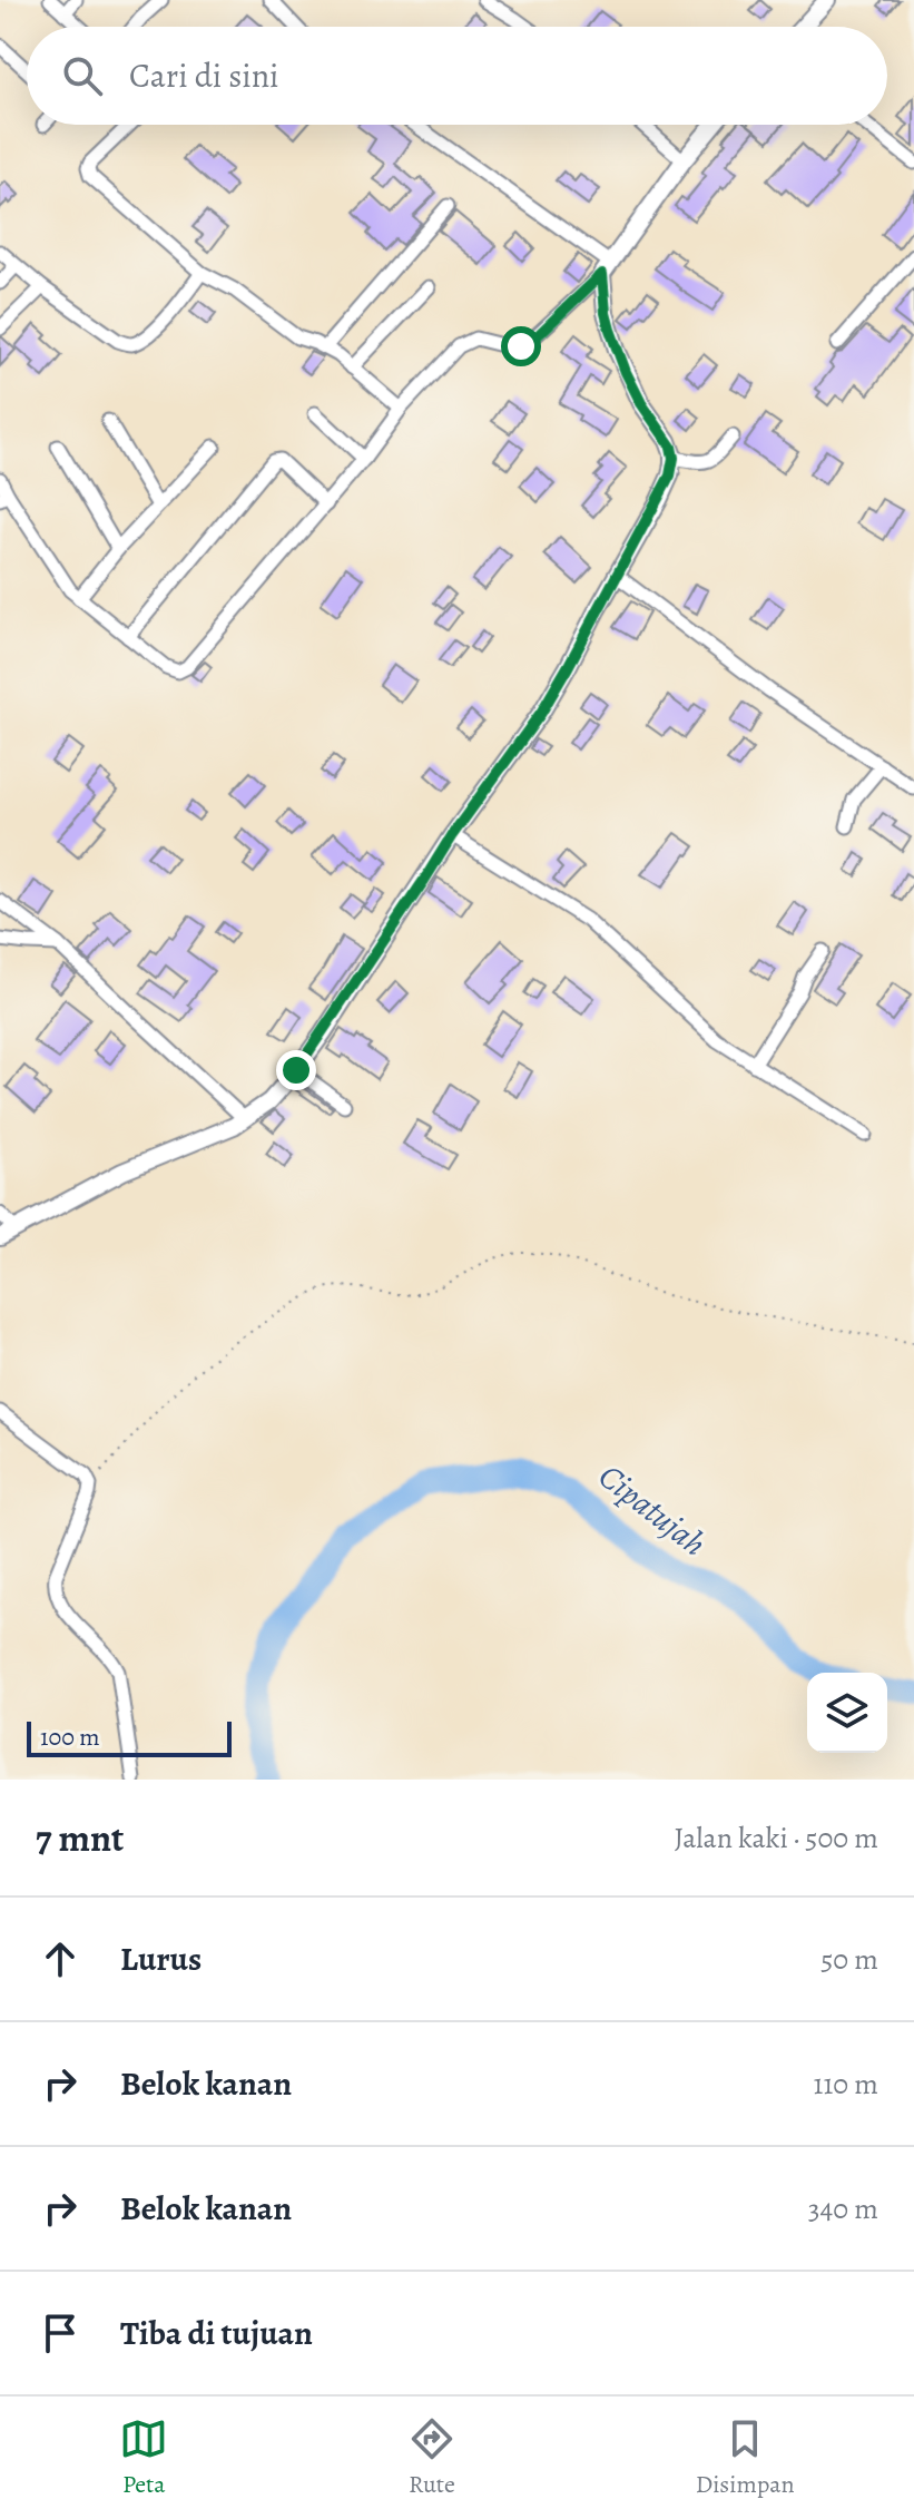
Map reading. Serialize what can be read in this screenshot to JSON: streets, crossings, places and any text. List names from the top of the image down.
{
  "water": ["Cipatujah"],
  "scale_bar": "100 m",
  "page": {
    "search": "Cari di sini",
    "scale": "100 m",
    "heading": ["7 mnt", "Jalan kaki · 500 m"],
    "list": [
      ["Lurus", "50 m"],
      ["Belok kanan", "110 m"],
      ["Belok kanan", "340 m"],
      "Tiba di tujuan"
    ],
    "nav": ["Peta", "Rute", "Disimpan"]
  }
}
